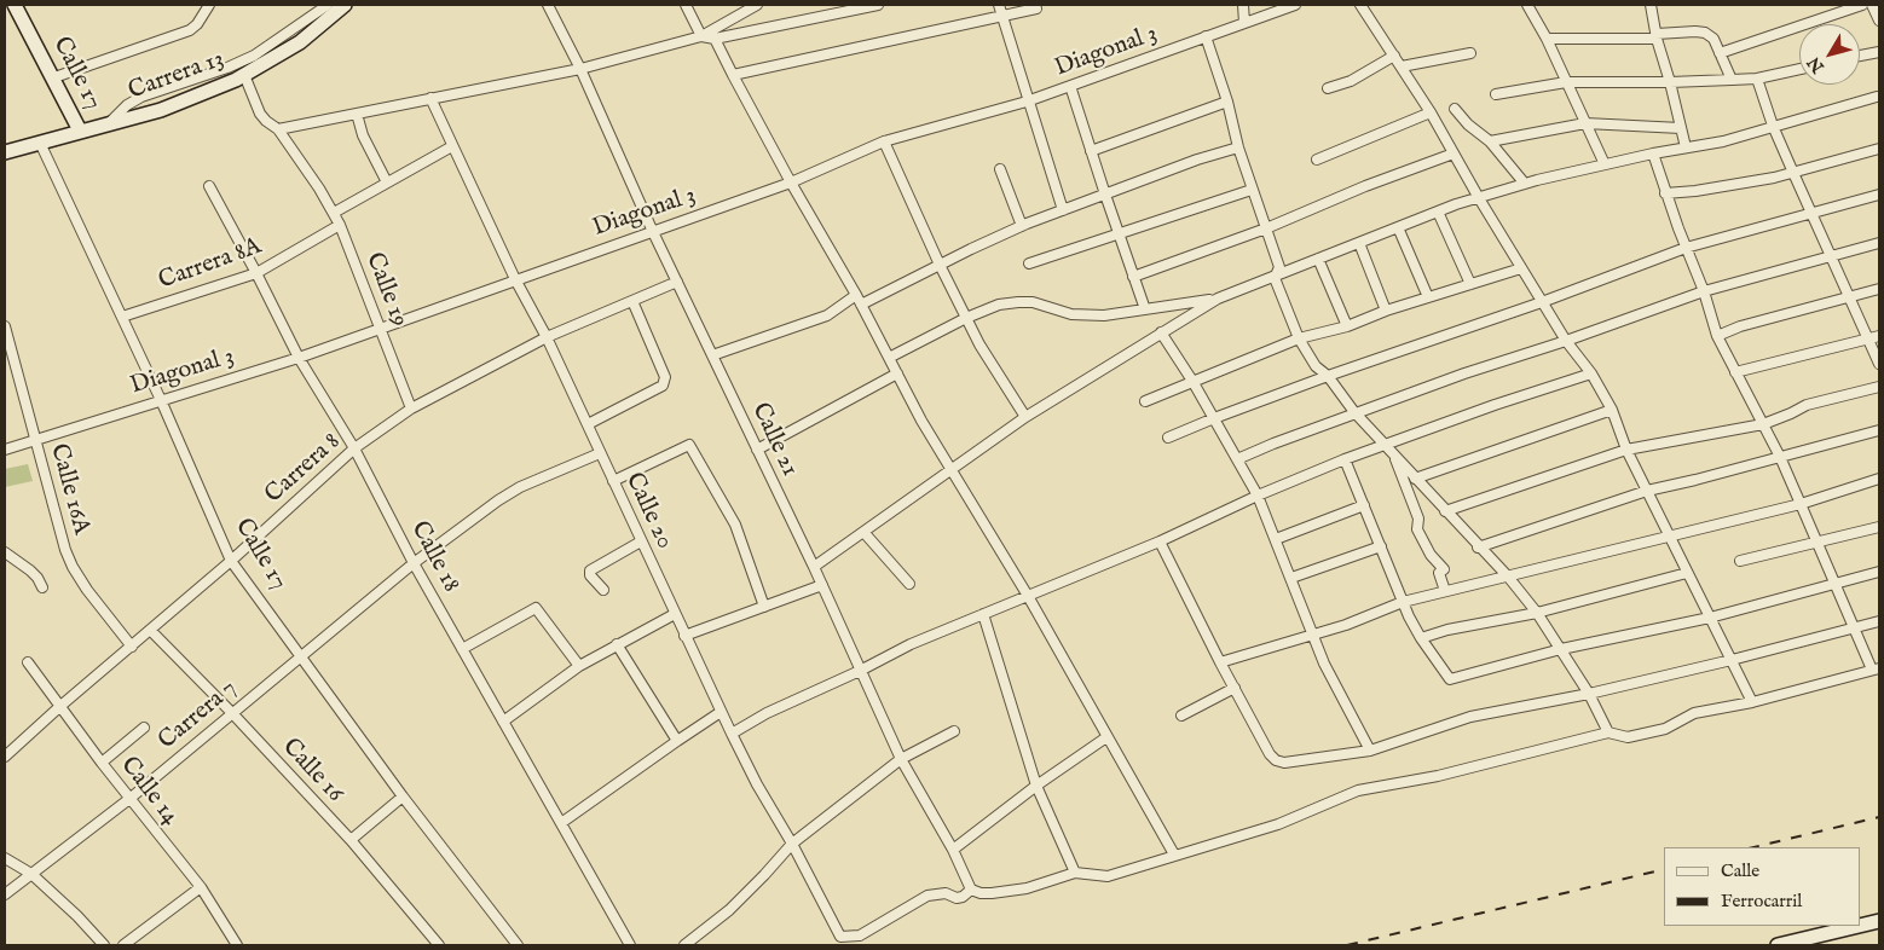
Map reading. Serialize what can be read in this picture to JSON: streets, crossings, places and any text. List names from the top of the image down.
{
  "streets": {
    "street": [
      "Diagonal 3",
      "Calle 17",
      "Carrera 13",
      "Carrera 8A",
      "Calle 19",
      "Calle 21",
      "Carrera 8",
      "Calle 16A",
      "Calle 20",
      "Calle 18",
      "Carrera 7",
      "Calle 16",
      "Calle 14"
    ]
  },
  "crossings": [
    ["Diagonal 3", "Calle 17"],
    ["Diagonal 3", "Calle 19"],
    ["Diagonal 3", "Calle 21"],
    ["Diagonal 3", "Calle 16A"],
    ["Diagonal 3", "Calle 20"],
    ["Diagonal 3", "Calle 18"],
    ["Calle 17", "Carrera 13"],
    ["Calle 17", "Carrera 8A"],
    ["Calle 17", "Carrera 8"],
    ["Calle 17", "Carrera 7"],
    ["Carrera 13", "Calle 19"],
    ["Carrera 8A", "Calle 19"],
    ["Carrera 8A", "Calle 18"],
    ["Calle 19", "Carrera 8"],
    ["Calle 21", "Carrera 8"],
    ["Calle 21", "Calle 20"],
    ["Carrera 8", "Calle 16A"],
    ["Carrera 8", "Calle 20"],
    ["Carrera 8", "Calle 18"],
    ["Carrera 8", "Calle 16"],
    ["Carrera 8", "Calle 14"],
    ["Calle 20", "Carrera 7"],
    ["Calle 18", "Carrera 7"],
    ["Carrera 7", "Calle 16"],
    ["Carrera 7", "Calle 14"]
  ],
  "legend": ["Calle", "Ferrocarril"],
  "north": "bottom left"
}
